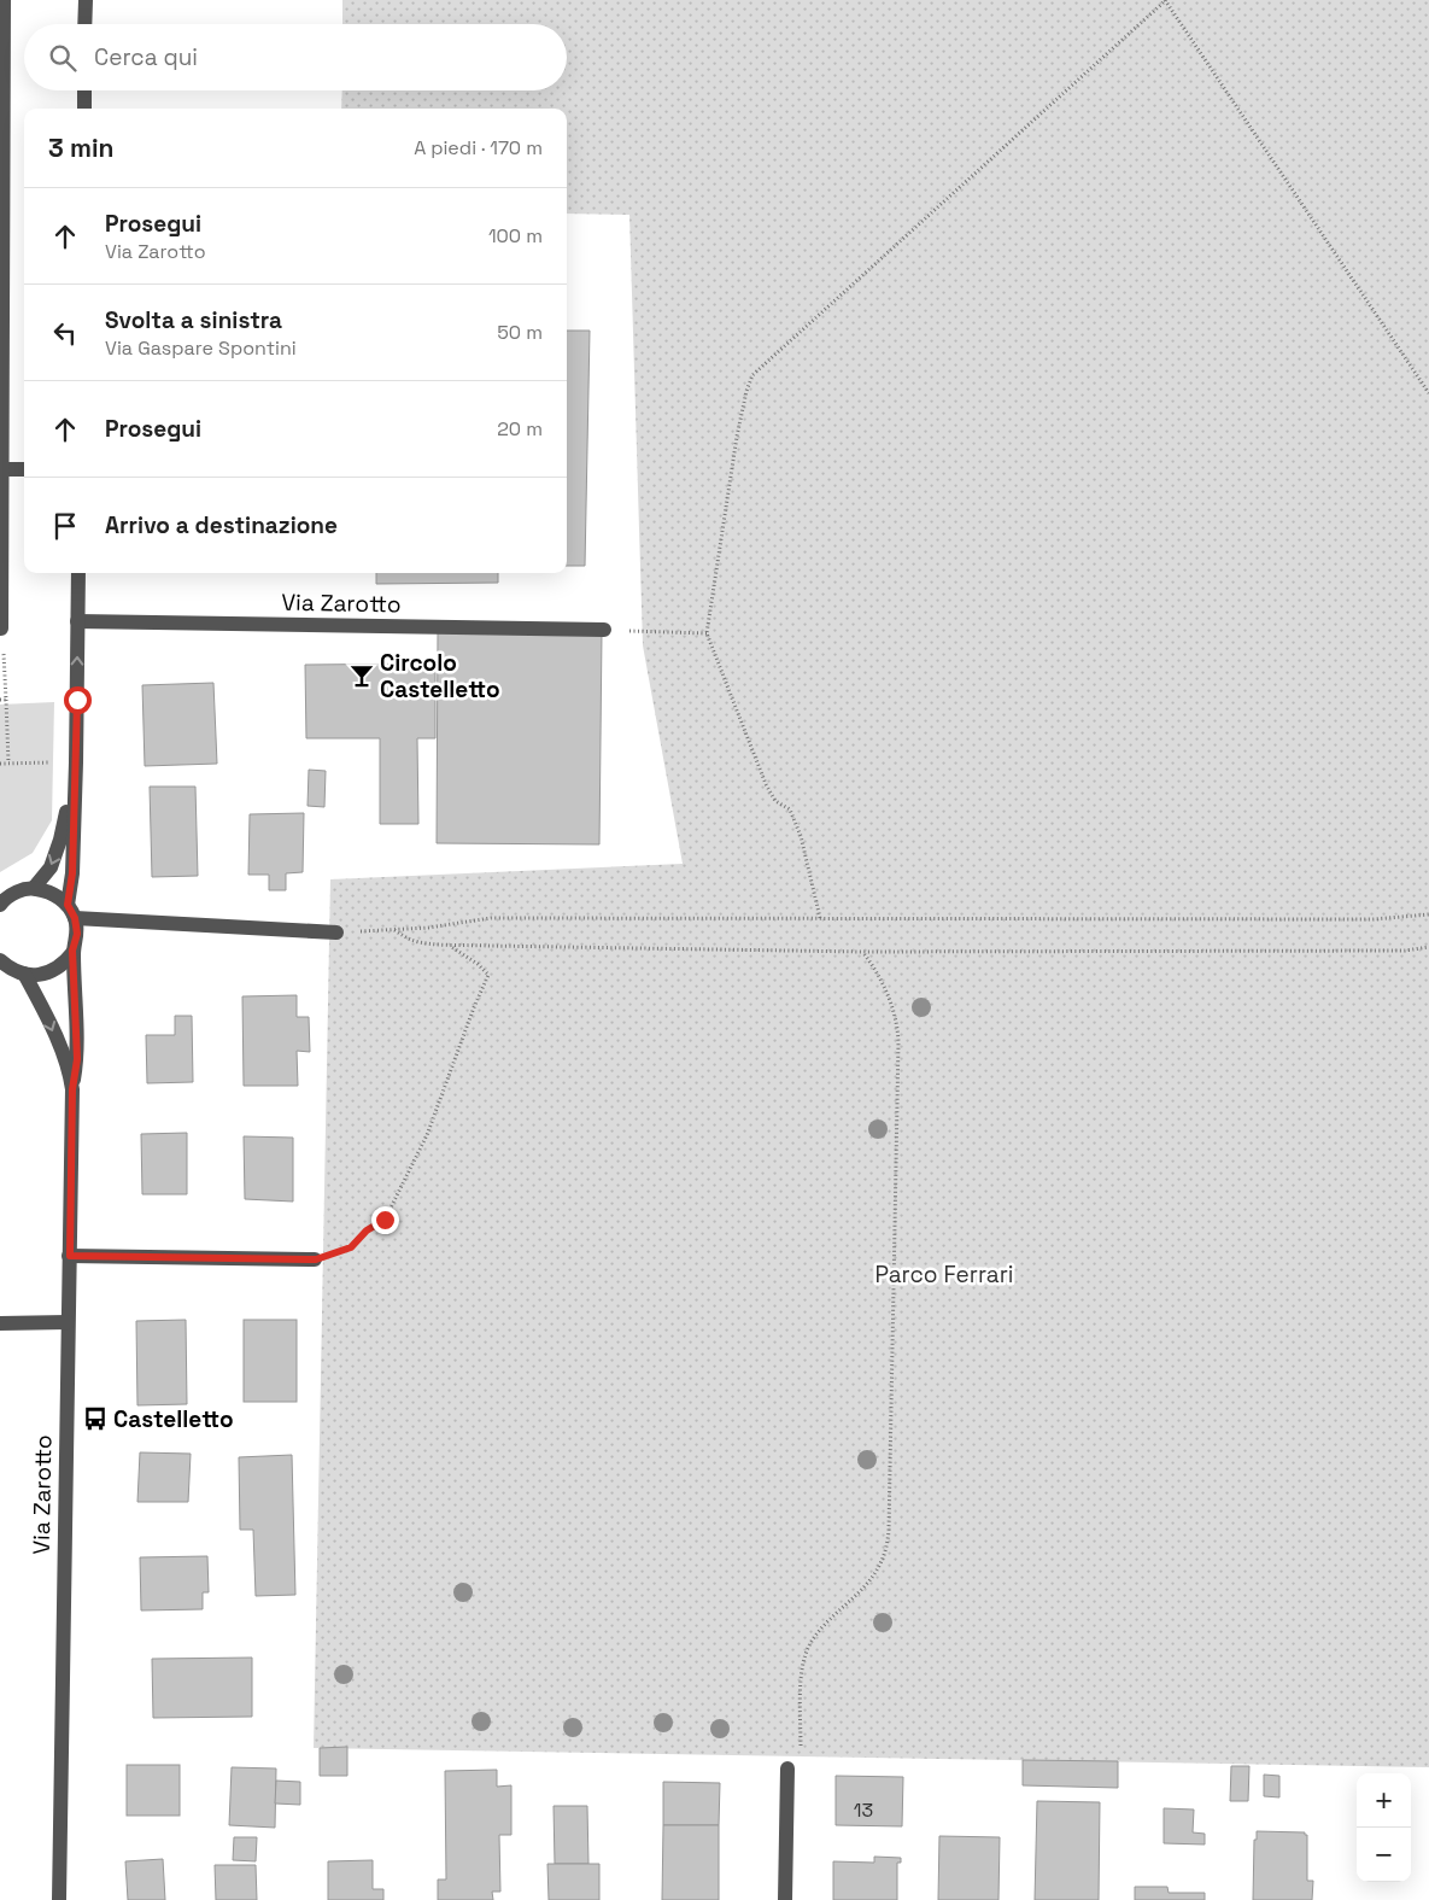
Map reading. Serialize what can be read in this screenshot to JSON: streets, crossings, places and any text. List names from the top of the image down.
{
  "streets": {
    "street": ["Via Zarotto"]
  },
  "parks": ["Parco Ferrari"],
  "places": {
    "bar": ["Circolo Castelletto"],
    "bus stop": ["Castelletto"]
  },
  "house_numbers": ["13"],
  "page": {
    "search": "Cerca qui",
    "heading": ["3 min", "A piedi · 170 m"],
    "list": [
      ["Prosegui", "Via Zarotto", "100 m"],
      ["Svolta a sinistra", "Via Gaspare Spontini", "50 m"],
      ["Prosegui", "20 m"],
      "Arrivo a destinazione"
    ],
    "map_buttons": ["+", "−"]
  }
}
